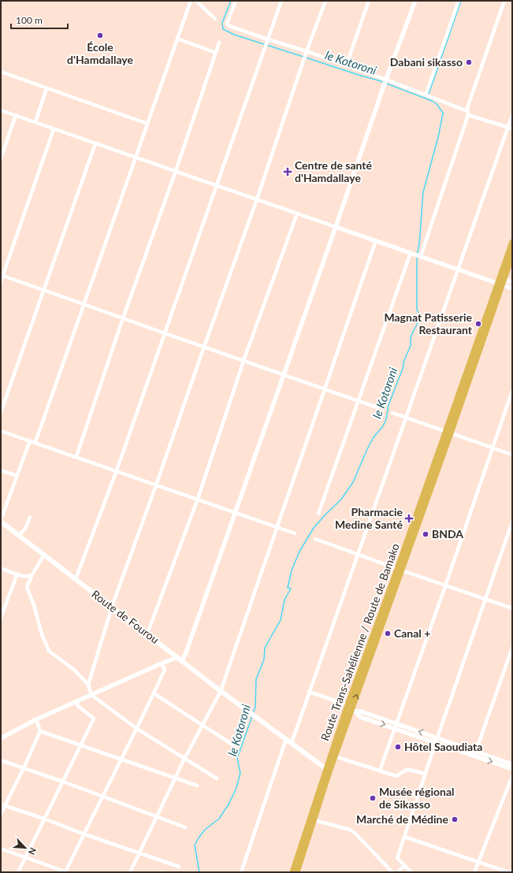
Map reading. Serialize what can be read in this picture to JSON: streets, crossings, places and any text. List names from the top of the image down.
{
  "streets": {
    "highway": ["Route Trans-Sahélienne / Route de Bamako"],
    "main road": ["Route de Fourou"]
  },
  "crossings": [
    ["Route de Fourou", "Route Trans-Sahélienne / Route de Bamako"]
  ],
  "water": ["le Kotoroni"],
  "places": {
    "other": [
      "École d'Hamdallaye",
      "Dabani sikasso",
      "Magnat Patisserie Restaurant",
      "BNDA",
      "Canal +",
      "Hôtel Saoudiata",
      "Musée régional de Sikasso",
      "Marché de Médine"
    ],
    "health": ["Centre de santé d'Hamdallaye", "Pharmacie Medine Santé"]
  },
  "scale_bar": "100 m",
  "north": "bottom right"
}
